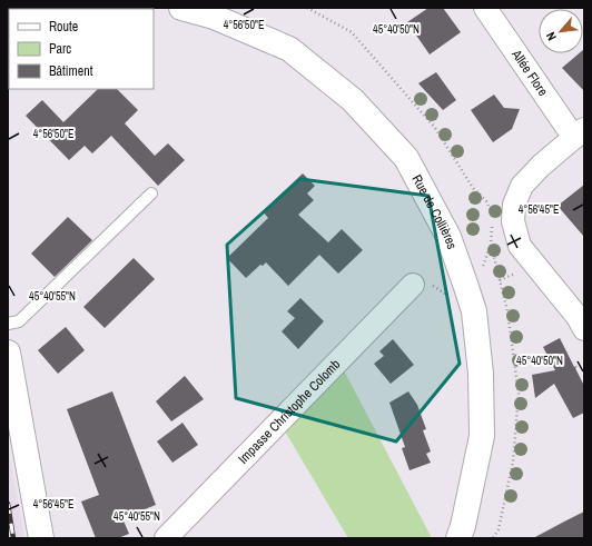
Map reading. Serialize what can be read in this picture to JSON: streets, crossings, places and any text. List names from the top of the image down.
{
  "streets": {
    "main road": ["Rue de Collières"],
    "street": ["Allée Flore", "Impasse Christophe Colomb"]
  },
  "legend": ["Route", "Parc", "Bâtiment"],
  "north": "bottom left",
  "coordinates": [
    "4°56'50\"E",
    "45°40'50\"N",
    "4°56'45\"E",
    "45°40'55\"N"
  ]
}
